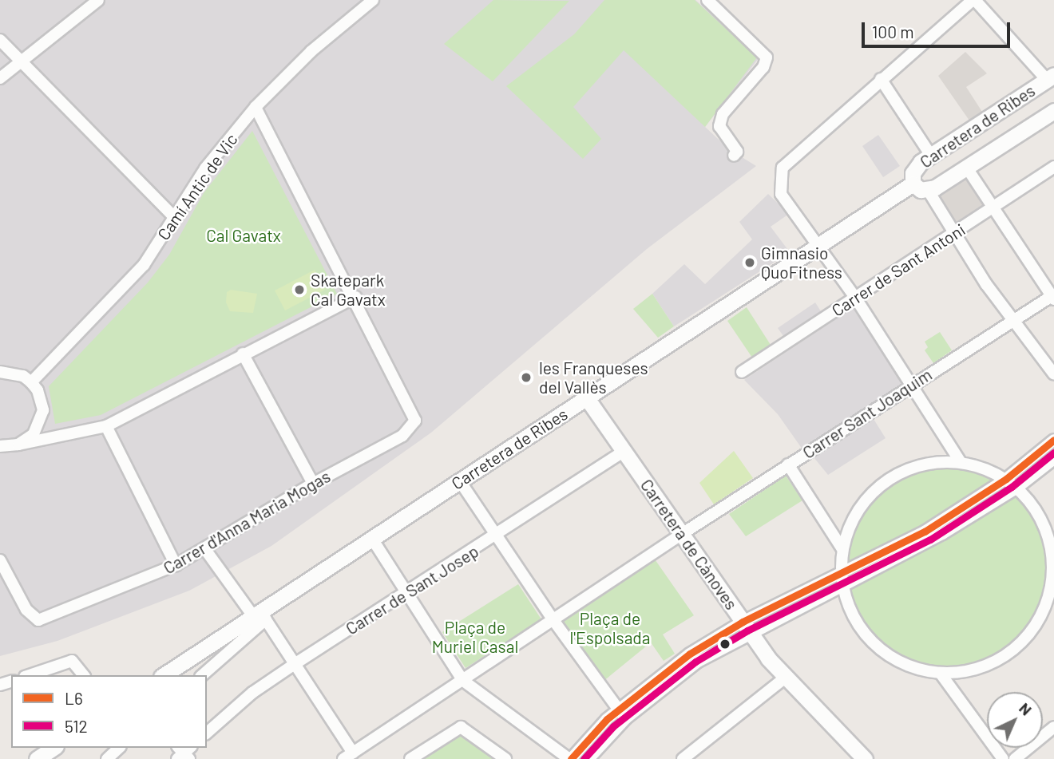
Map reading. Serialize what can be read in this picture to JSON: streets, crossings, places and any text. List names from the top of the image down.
{
  "streets": {
    "street": [
      "Carretera de Ribes",
      "Camí Antic de Vic",
      "Carrer de Sant Antoni",
      "Carrer Sant Joaquim",
      "Carrer d'Anna Maria Mogas",
      "Carretera de Cànoves",
      "Carrer de Sant Josep"
    ]
  },
  "crossings": [
    ["Carretera de Ribes", "Carretera de Cànoves"],
    ["Carrer Sant Joaquim", "Carretera de Cànoves"],
    ["Carretera de Cànoves", "Carrer de Sant Josep"]
  ],
  "parks": ["Cal Gavatx", "Plaça de l'Espolsada", "Plaça de Muriel Casal"],
  "places": ["Gimnasio QuoFitness", "Skatepark Cal Gavatx", "les Franqueses del Vallès"],
  "lines": ["transit line L6", "transit line 512"],
  "legend": ["L6", "512"],
  "scale_bar": "100 m",
  "north": "top right"
}
